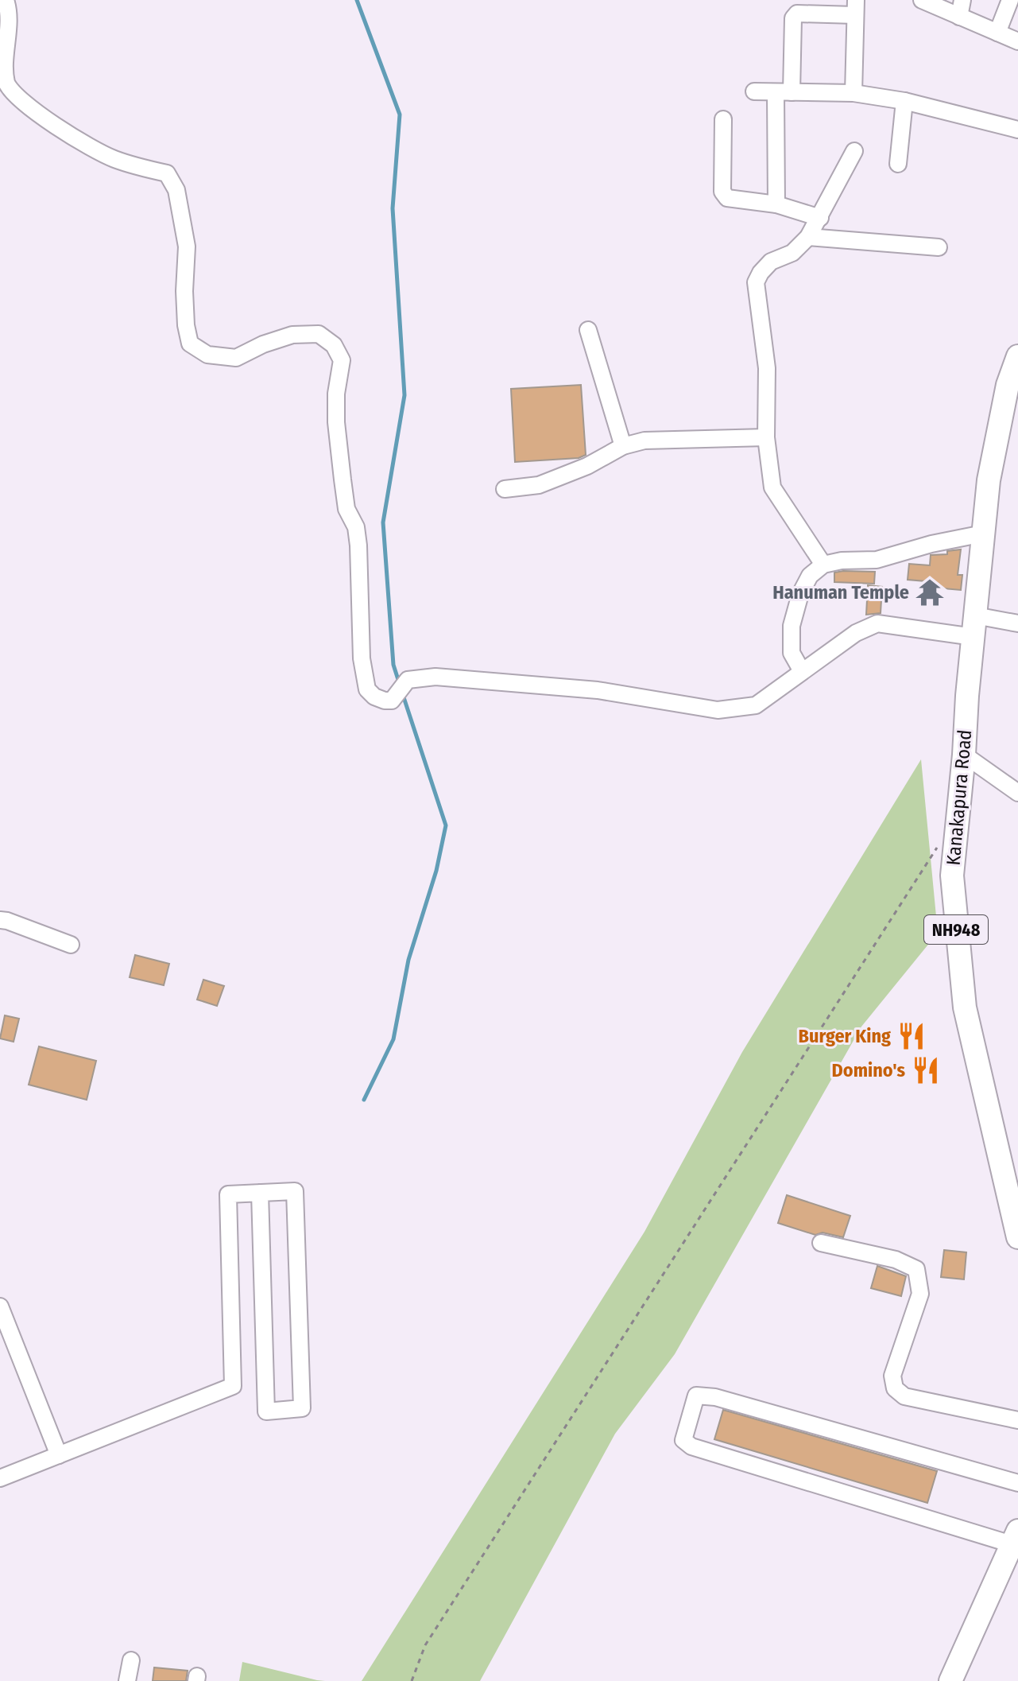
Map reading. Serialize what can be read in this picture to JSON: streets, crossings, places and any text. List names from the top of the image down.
{
  "streets": {
    "highway": ["Kanakapura Road", "NH948"]
  },
  "places": {
    "temple": ["Hanuman Temple"],
    "restaurant": ["Burger King", "Domino's"]
  }
}
